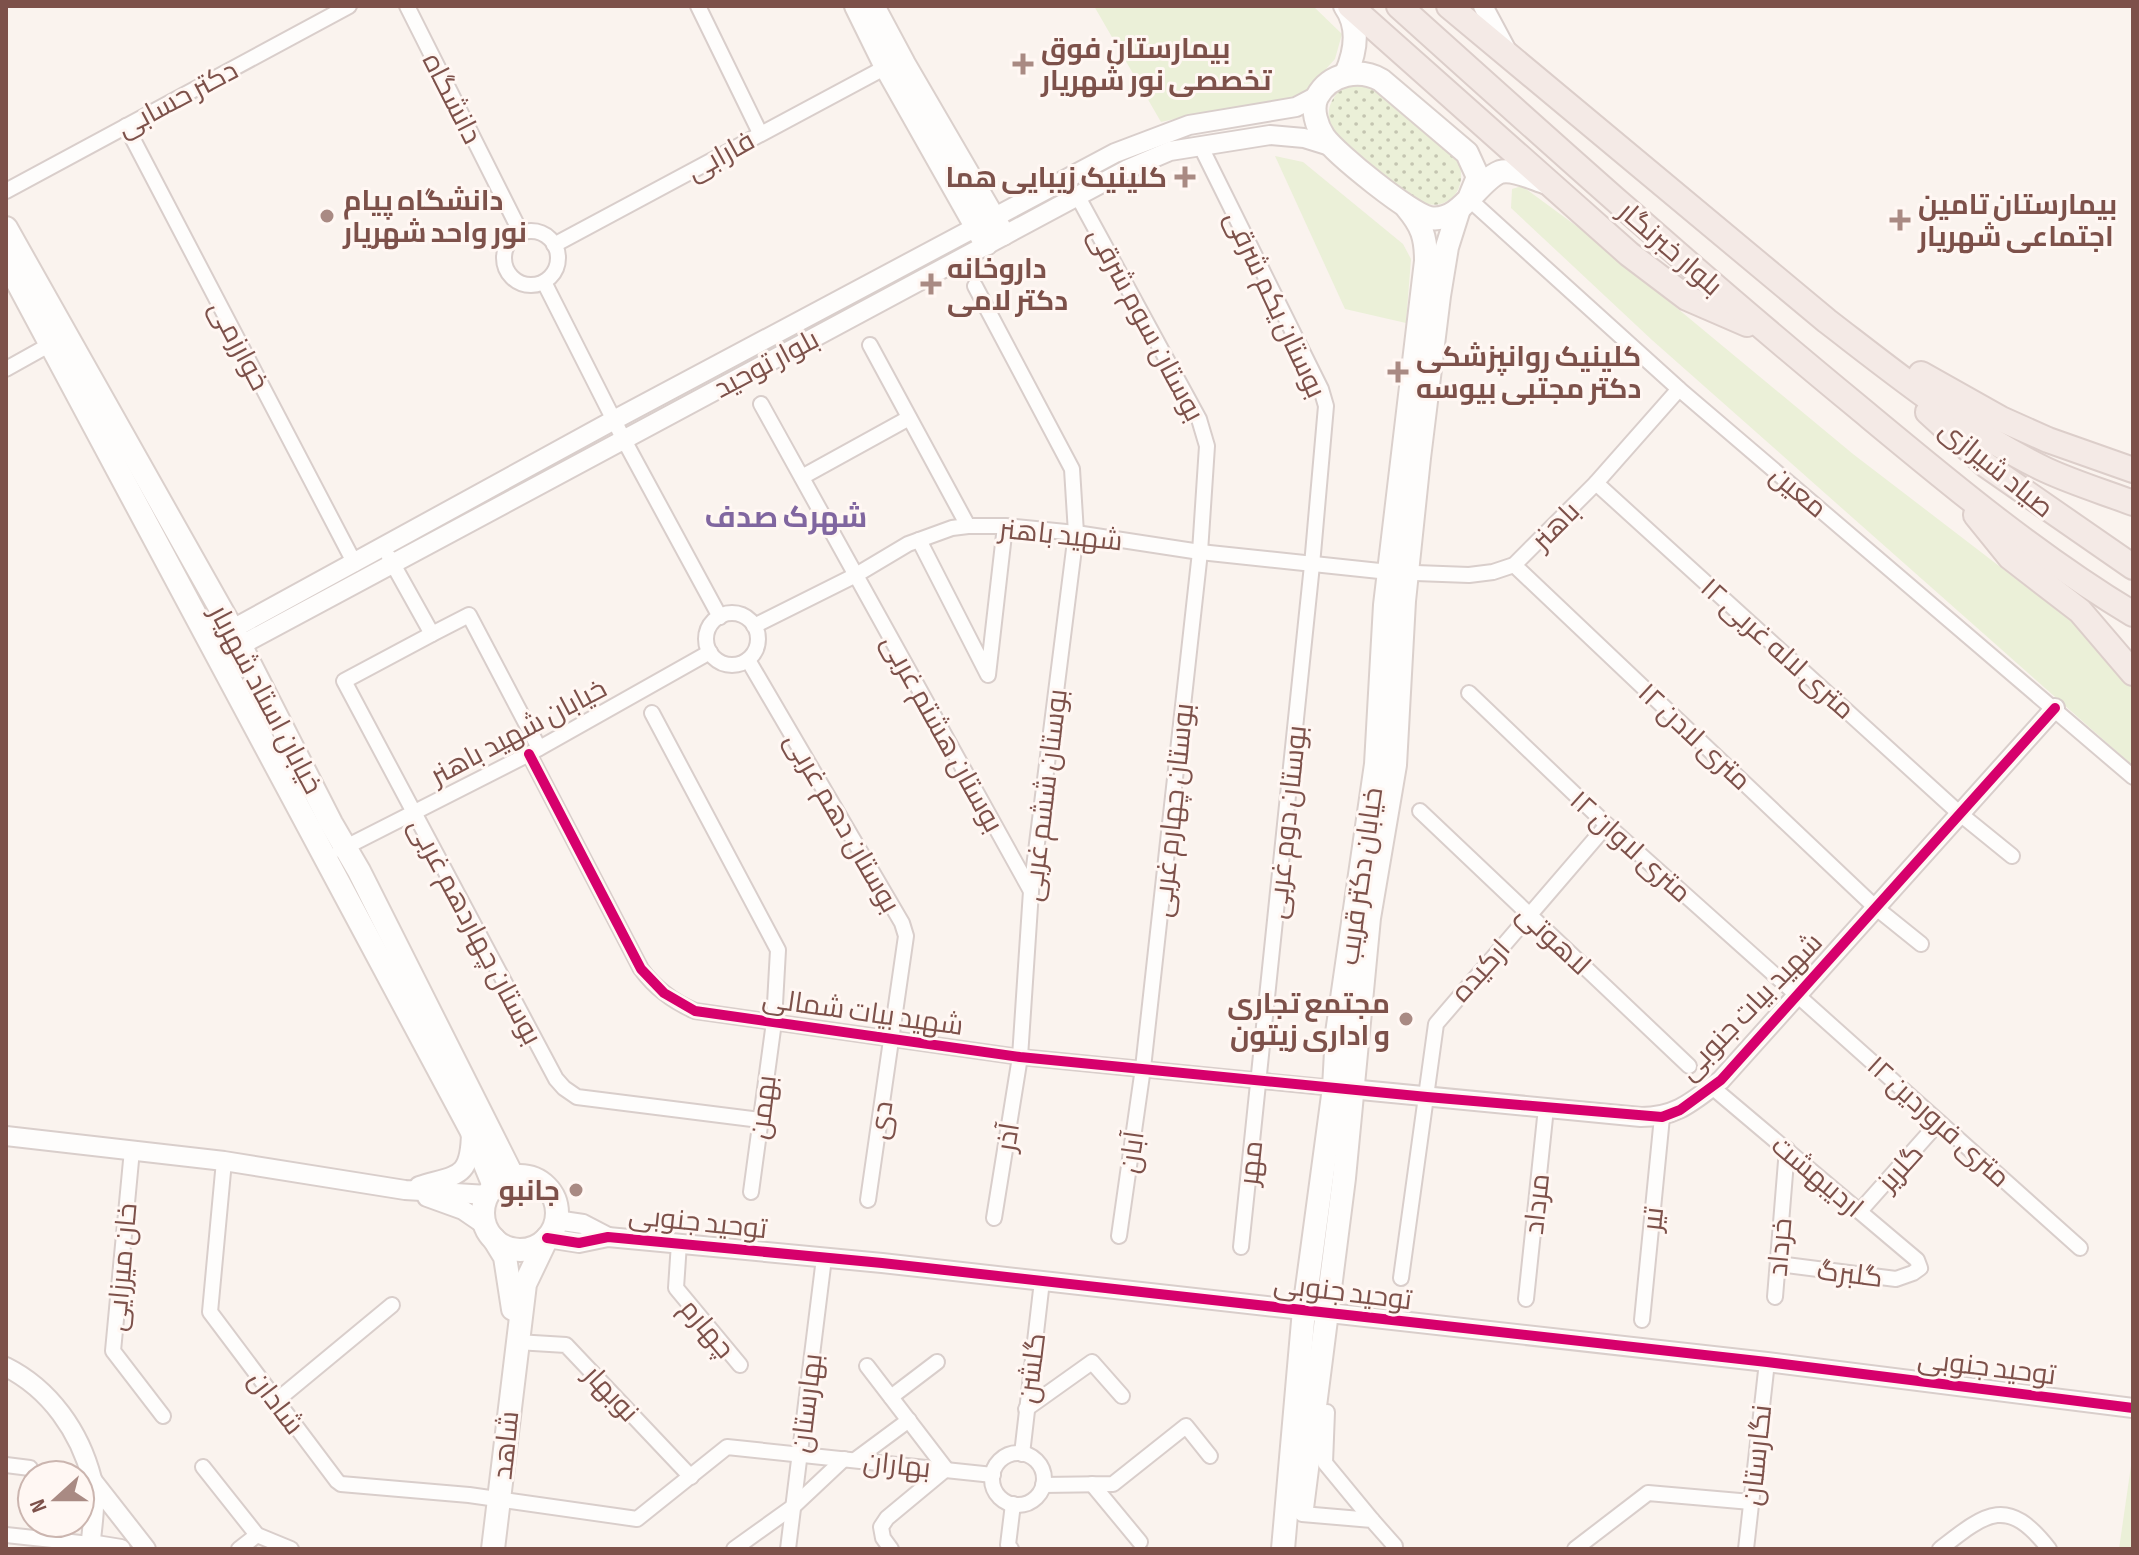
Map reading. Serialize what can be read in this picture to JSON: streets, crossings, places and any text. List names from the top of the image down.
{
  "streets": {
    "highway": ["بلوار خبرنگار", "صیاد شیرازی"],
    "main road": ["خیابان استاد شهریار", "خیابان دکتر قریب", "شاهد"],
    "street": [
      "دکتر حسابی",
      "دانشگاه",
      "فارابی",
      "بوستان یکم شرقی",
      "بوستان سوم شرقی",
      "خوارزمی",
      "بلوار توحید",
      "معین",
      "باهنر",
      "شهید باهنر",
      "۱۲ متری لاله غربی",
      "خیابان شهید باهنر",
      "بوستان هشتم غربی",
      "۱۲ متری لادن",
      "بوستان ششم غربی",
      "بوستان چهارم غربی",
      "بوستان دهم غربی",
      "بوستان دوم غربی",
      "۱۲ متری لاوان",
      "بوستان چهاردهم غربی",
      "لاهوتی",
      "ارکیده",
      "شهید بیات جنوبی",
      "شهید بیات شمالی",
      "بهمن",
      "دی",
      "۱۲ متری فروردین",
      "آذر",
      "آبان",
      "مهر",
      "گلریز",
      "اردیبهشت",
      "مرداد",
      "تیر",
      "توحید جنوبی",
      "خرداد",
      "خان میرزایی",
      "گلبرگ",
      "چهارم",
      "گلشن",
      "نوبهار",
      "شادان",
      "بهارستان",
      "نگارستان",
      "بهاران"
    ]
  },
  "crossings": [
    ["دکتر حسابی", "خوارزمی"],
    ["دانشگاه", "فارابی"],
    ["بلوار خبرنگار", "صیاد شیرازی"],
    ["بوستان یکم شرقی", "بلوار توحید"],
    ["بوستان یکم شرقی", "شهید باهنر"],
    ["بوستان یکم شرقی", "بوستان دوم غربی"],
    ["بوستان سوم شرقی", "بلوار توحید"],
    ["بوستان سوم شرقی", "شهید باهنر"],
    ["بوستان سوم شرقی", "بوستان چهارم غربی"],
    ["خوارزمی", "بلوار توحید"],
    ["بلوار توحید", "خیابان استاد شهریار"],
    ["معین", "باهنر"],
    ["معین", "خیابان دکتر قریب"],
    ["معین", "شهید بیات جنوبی"],
    ["باهنر", "شهید باهنر"],
    ["باهنر", "۱۲ متری لاله غربی"],
    ["باهنر", "۱۲ متری لادن"],
    ["باهنر", "خیابان دکتر قریب"],
    ["شهید باهنر", "خیابان شهید باهنر"],
    ["شهید باهنر", "بوستان هشتم غربی"],
    ["شهید باهنر", "بوستان ششم غربی"],
    ["شهید باهنر", "بوستان چهارم غربی"],
    ["شهید باهنر", "بوستان دهم غربی"],
    ["شهید باهنر", "بوستان دوم غربی"],
    ["شهید باهنر", "خیابان دکتر قریب"],
    ["۱۲ متری لاله غربی", "شهید بیات جنوبی"],
    ["خیابان استاد شهریار", "خیابان شهید باهنر"],
    ["خیابان استاد شهریار", "توحید جنوبی"],
    ["خیابان شهید باهنر", "بوستان دهم غربی"],
    ["خیابان شهید باهنر", "بوستان چهاردهم غربی"],
    ["خیابان شهید باهنر", "شهید بیات شمالی"],
    ["بوستان هشتم غربی", "بوستان ششم غربی"],
    ["۱۲ متری لادن", "شهید بیات جنوبی"],
    ["بوستان ششم غربی", "شهید بیات شمالی"],
    ["بوستان ششم غربی", "آذر"],
    ["بوستان چهارم غربی", "شهید بیات شمالی"],
    ["بوستان چهارم غربی", "آبان"],
    ["بوستان دهم غربی", "شهید بیات شمالی"],
    ["بوستان دهم غربی", "دی"],
    ["بوستان دوم غربی", "شهید بیات شمالی"],
    ["بوستان دوم غربی", "مهر"],
    ["۱۲ متری لاوان", "ارکیده"],
    ["۱۲ متری لاوان", "شهید بیات جنوبی"],
    ["۱۲ متری لاوان", "۱۲ متری فروردین"],
    ["خیابان دکتر قریب", "شهید بیات شمالی"],
    ["خیابان دکتر قریب", "توحید جنوبی"],
    ["بوستان چهاردهم غربی", "شهید بیات شمالی"],
    ["بوستان چهاردهم غربی", "بهمن"],
    ["لاهوتی", "ارکیده"],
    ["شهید بیات جنوبی", "۱۲ متری فروردین"],
    ["شهید بیات جنوبی", "اردیبهشت"],
    ["شهید بیات جنوبی", "تیر"],
    ["شهید بیات شمالی", "بهمن"],
    ["شهید بیات شمالی", "دی"],
    ["شهید بیات شمالی", "آذر"],
    ["شهید بیات شمالی", "آبان"],
    ["شهید بیات شمالی", "مهر"],
    ["۱۲ متری فروردین", "گلریز"],
    ["گلریز", "اردیبهشت"],
    ["اردیبهشت", "خرداد"],
    ["اردیبهشت", "گلبرگ"],
    ["توحید جنوبی", "چهارم"],
    ["توحید جنوبی", "گلشن"],
    ["توحید جنوبی", "بهارستان"],
    ["توحید جنوبی", "نگارستان"],
    ["خرداد", "گلبرگ"],
    ["گلشن", "بهاران"],
    ["نوبهار", "شادان"],
    ["نوبهار", "شاهد"],
    ["نوبهار", "بهاران"],
    ["شادان", "شاهد"],
    ["شادان", "بهاران"],
    ["بهارستان", "بهاران"]
  ],
  "districts": ["شهرک صدف"],
  "places": {
    "health": [
      "بیمارستان فوق تخصصی نور شهریار",
      "کلینیک زیبایی هما",
      "بیمارستان تامین اجتماعی شهریار",
      "داروخانه دکتر لامی",
      "کلینیک روانپزشکی دکتر مجتبی بیوسه"
    ],
    "other": ["دانشگاه پیام نور واحد شهریار", "مجتمع تجاری و اداری زیتون", "جانبو"]
  },
  "north": "left"
}
